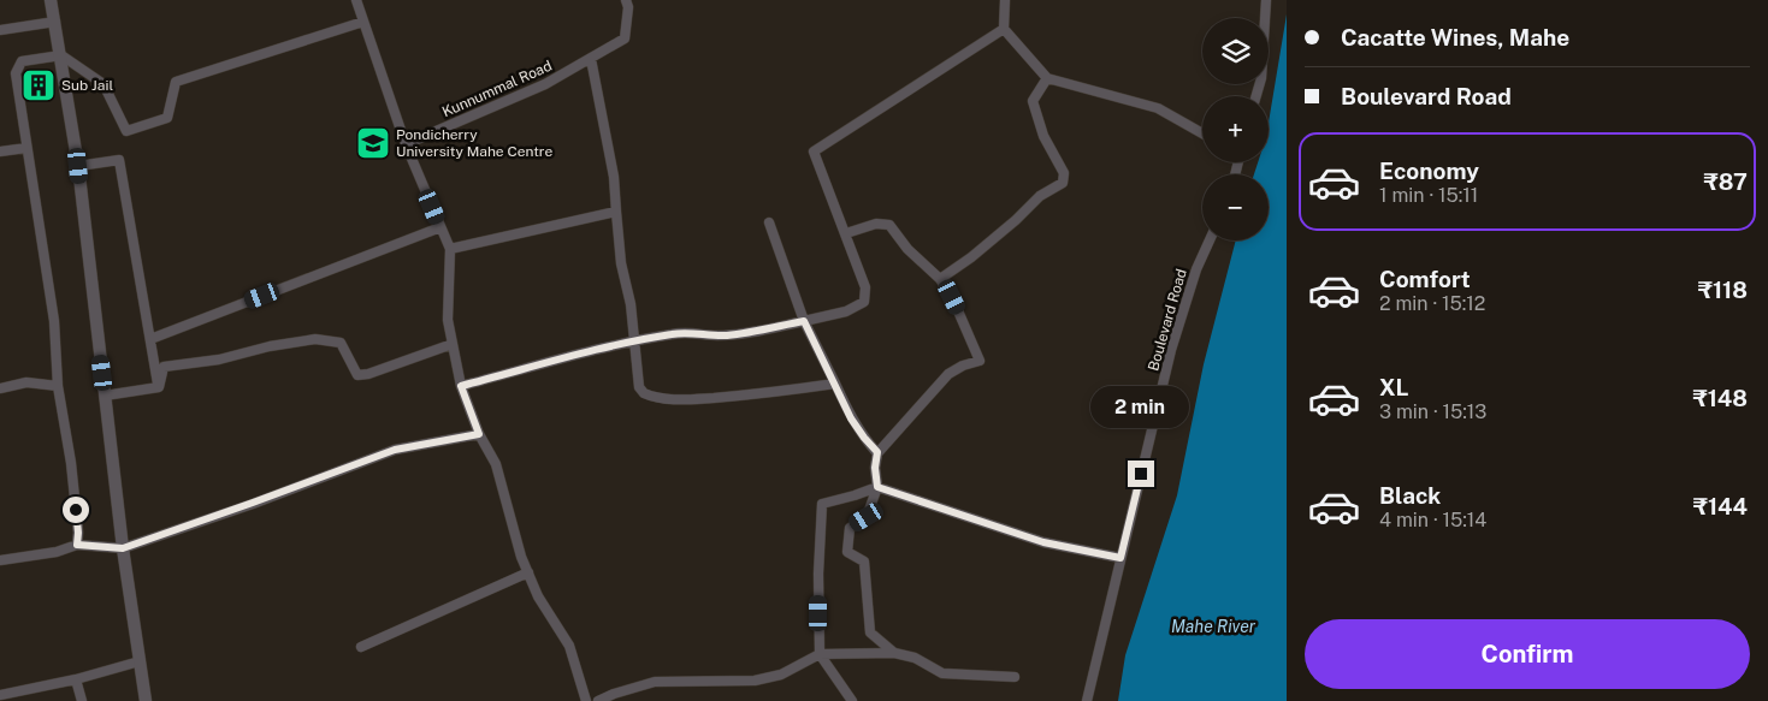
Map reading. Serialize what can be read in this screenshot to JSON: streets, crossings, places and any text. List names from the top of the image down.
{
  "streets": {
    "street": ["Kunnummal Road", "Boulevard Road"]
  },
  "water": ["Mahe River"],
  "places": {
    "building": ["Sub Jail"],
    "school or university": ["Pondicherry University Mahe Centre"]
  },
  "page": {
    "banner": ["Cacatte Wines, Mahe", "Boulevard Road"],
    "map_buttons": ["+", "−"],
    "list": [
      {
        "name": "Economy",
        "note": "1 min · 15:11",
        "value": "₹87"
      },
      {
        "name": "Comfort",
        "note": "2 min · 15:12",
        "value": "₹118"
      },
      {
        "name": "XL",
        "note": "3 min · 15:13",
        "value": "₹148"
      },
      {
        "name": "Black",
        "note": "4 min · 15:14",
        "value": "₹144"
      }
    ],
    "bubble": "2 min",
    "buttons": "Confirm"
  }
}
